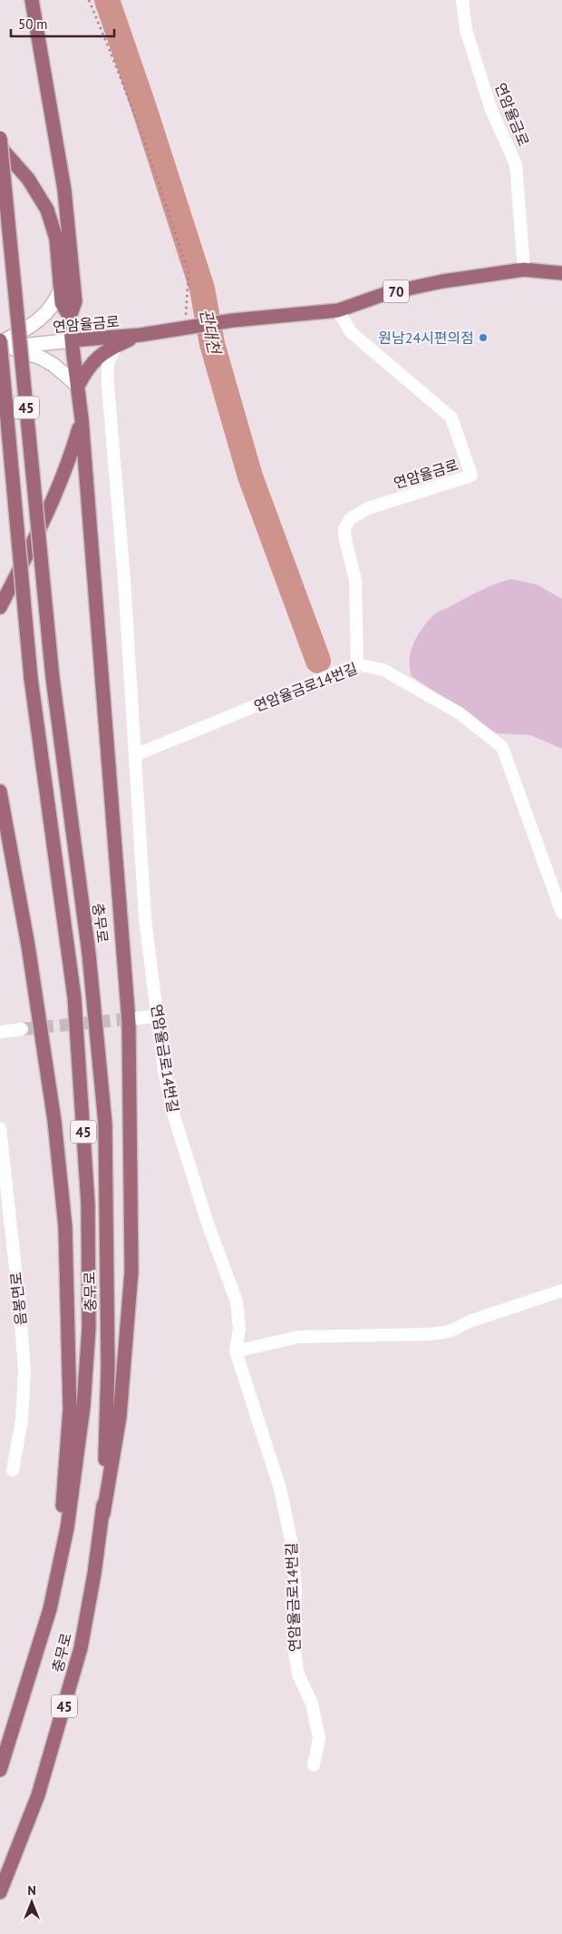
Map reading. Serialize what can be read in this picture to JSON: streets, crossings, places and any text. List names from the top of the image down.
{
  "streets": {
    "main road": [
      "연암율금로",
      "70",
      "45",
      "충무로"
    ],
    "street": ["연암율금로14번길", "음봉면로"]
  },
  "crossings": [
    ["연암율금로", "70"],
    ["연암율금로", "연암율금로14번길"],
    ["연암율금로", "충무로"]
  ],
  "water": ["관대천"],
  "places": ["원남24시편의점"],
  "scale_bar": "50 m",
  "north": "top"
}
